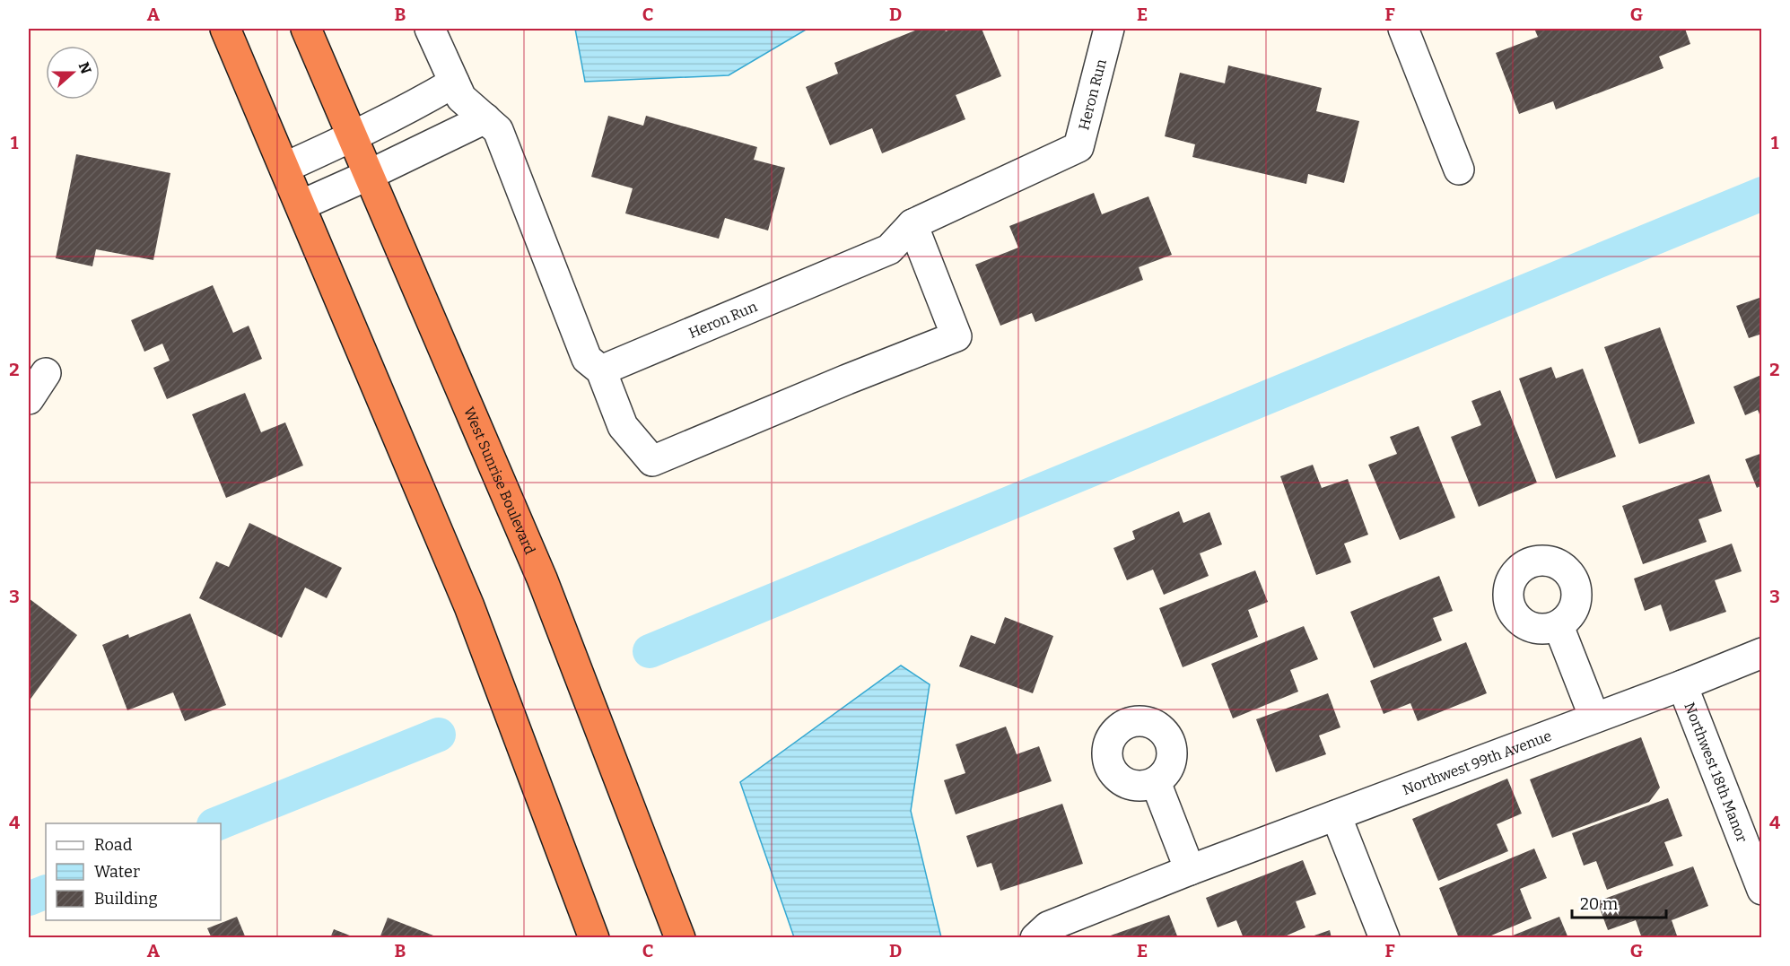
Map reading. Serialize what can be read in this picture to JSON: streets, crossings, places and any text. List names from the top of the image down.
{
  "streets": {
    "highway": ["West Sunrise Boulevard"],
    "street": ["Heron Run", "Northwest 99th Avenue", "Northwest 18th Manor"]
  },
  "crossings": [
    ["Northwest 99th Avenue", "Northwest 18th Manor"]
  ],
  "legend": ["Road", "Water", "Building"],
  "scale_bar": "20 m",
  "north": "right",
  "grid": {
    "columns": [
      "A",
      "B",
      "C",
      "D",
      "E",
      "F",
      "G"
    ],
    "rows": [
      "1",
      "2",
      "3",
      "4"
    ]
  }
}
